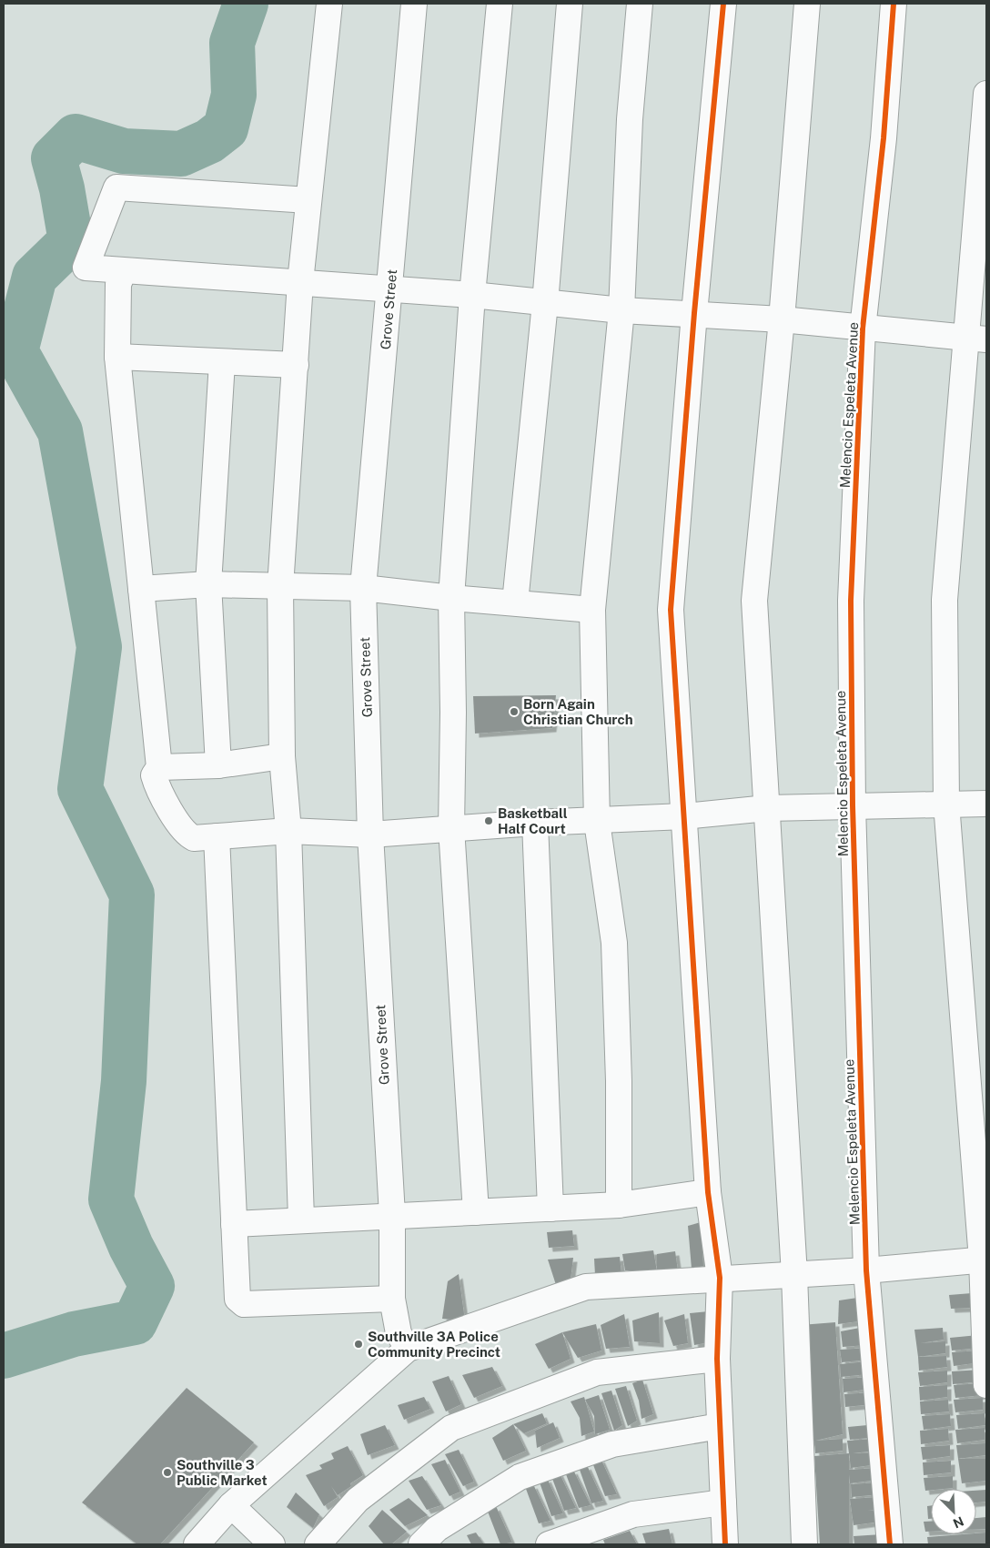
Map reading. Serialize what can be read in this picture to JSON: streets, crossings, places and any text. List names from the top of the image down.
{
  "streets": {
    "street": ["Grove Street", "Melencio Espeleta Avenue"]
  },
  "places": [
    "Born Again Christian Church",
    "Basketball Half Court",
    "Southville 3A Police Community Precinct",
    "Southville 3 Public Market"
  ],
  "north": "bottom right"
}
